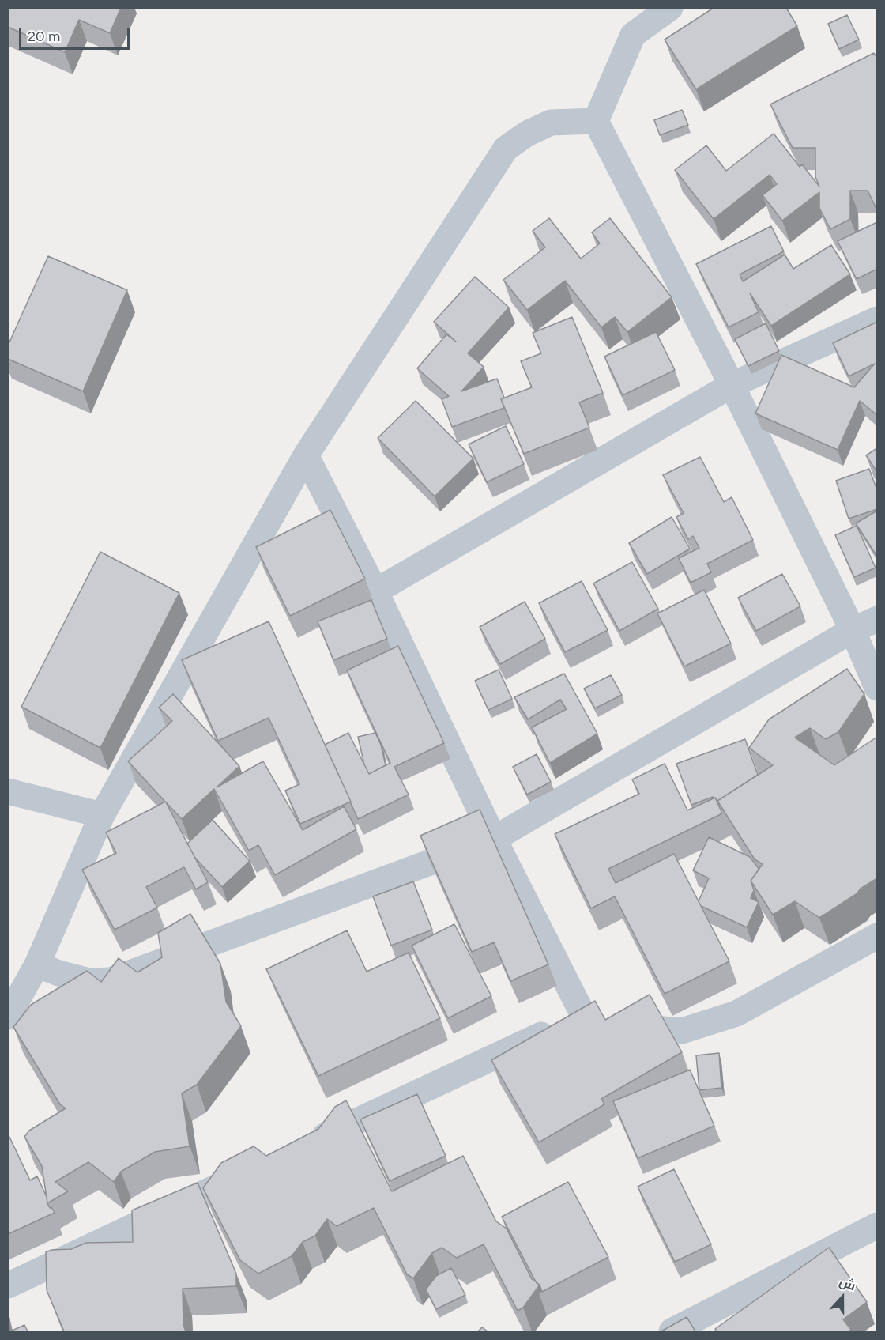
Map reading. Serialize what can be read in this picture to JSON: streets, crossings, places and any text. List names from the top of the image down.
{
  "scale_bar": "20 m",
  "north": "top"
}
